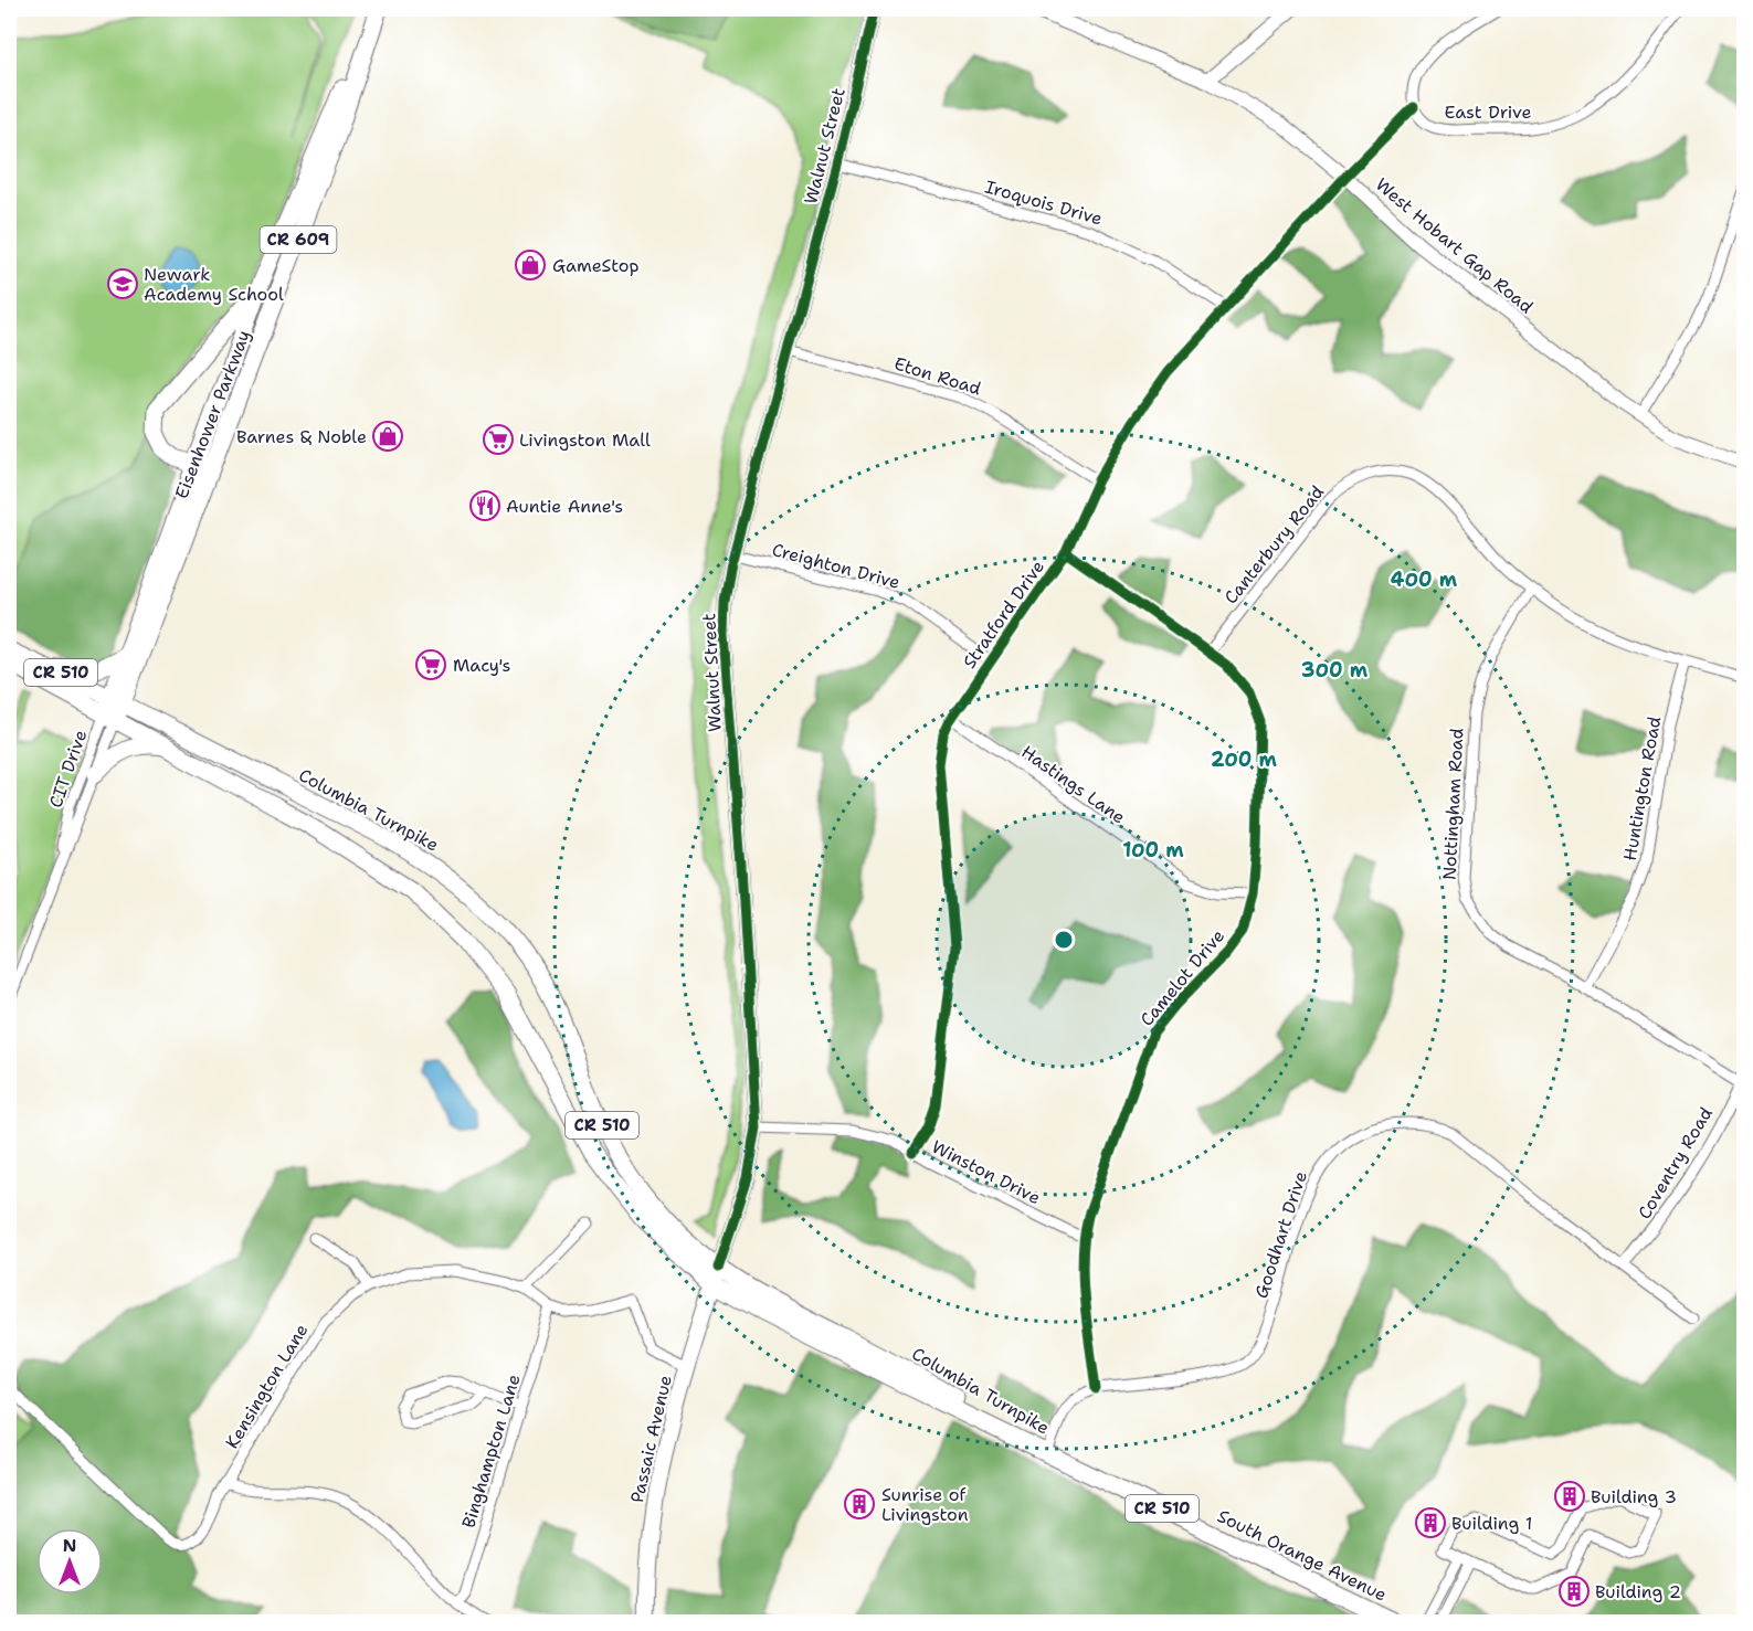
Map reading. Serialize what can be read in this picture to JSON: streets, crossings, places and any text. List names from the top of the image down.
{
  "streets": {
    "main road": [
      "CR 609",
      "Eisenhower Parkway",
      "CR 510",
      "Columbia Turnpike",
      "Passaic Avenue",
      "South Orange Avenue"
    ],
    "street": [
      "East Drive",
      "Walnut Street",
      "Iroquois Drive",
      "West Hobart Gap Road",
      "Eton Road",
      "Canterbury Road",
      "Creighton Drive",
      "Stratford Drive",
      "CIT Drive",
      "Hastings Lane",
      "Huntington Road",
      "Nottingham Road",
      "Camelot Drive",
      "Coventry Road",
      "Winston Drive",
      "Goodhart Drive",
      "Kensington Lane",
      "Binghampton Lane"
    ]
  },
  "crossings": [
    ["East Drive", "Stratford Drive"],
    ["Walnut Street", "Iroquois Drive"],
    ["Walnut Street", "Eton Road"],
    ["Walnut Street", "Creighton Drive"],
    ["Walnut Street", "Columbia Turnpike"],
    ["Walnut Street", "Winston Drive"],
    ["Walnut Street", "Passaic Avenue"],
    ["Iroquois Drive", "Stratford Drive"],
    ["West Hobart Gap Road", "Stratford Drive"],
    ["Eton Road", "Stratford Drive"],
    ["Eisenhower Parkway", "CIT Drive"],
    ["Eisenhower Parkway", "Columbia Turnpike"],
    ["Canterbury Road", "Huntington Road"],
    ["Canterbury Road", "Nottingham Road"],
    ["Canterbury Road", "Camelot Drive"],
    ["Creighton Drive", "Stratford Drive"],
    ["Stratford Drive", "Hastings Lane"],
    ["Stratford Drive", "Camelot Drive"],
    ["Stratford Drive", "Winston Drive"],
    ["CIT Drive", "Columbia Turnpike"],
    ["Hastings Lane", "Camelot Drive"],
    ["Huntington Road", "Nottingham Road"],
    ["Nottingham Road", "Coventry Road"],
    ["Columbia Turnpike", "Goodhart Drive"],
    ["Columbia Turnpike", "Passaic Avenue"],
    ["Columbia Turnpike", "South Orange Avenue"],
    ["Camelot Drive", "Winston Drive"],
    ["Camelot Drive", "Goodhart Drive"],
    ["Coventry Road", "Goodhart Drive"],
    ["Goodhart Drive", "South Orange Avenue"],
    ["Kensington Lane", "Passaic Avenue"],
    ["Kensington Lane", "Binghampton Lane"]
  ],
  "places": {
    "shop": ["GameStop", "Barnes & Noble"],
    "school or university": ["Newark Academy School"],
    "supermarket": ["Livingston Mall", "Macy's"],
    "restaurant": ["Auntie Anne's"],
    "building": [
      "Building 3",
      "Sunrise of Livingston",
      "Building 1",
      "Building 2"
    ]
  },
  "north": "top",
  "rings": [
    "400 m",
    "300 m",
    "200 m",
    "100 m"
  ]
}
